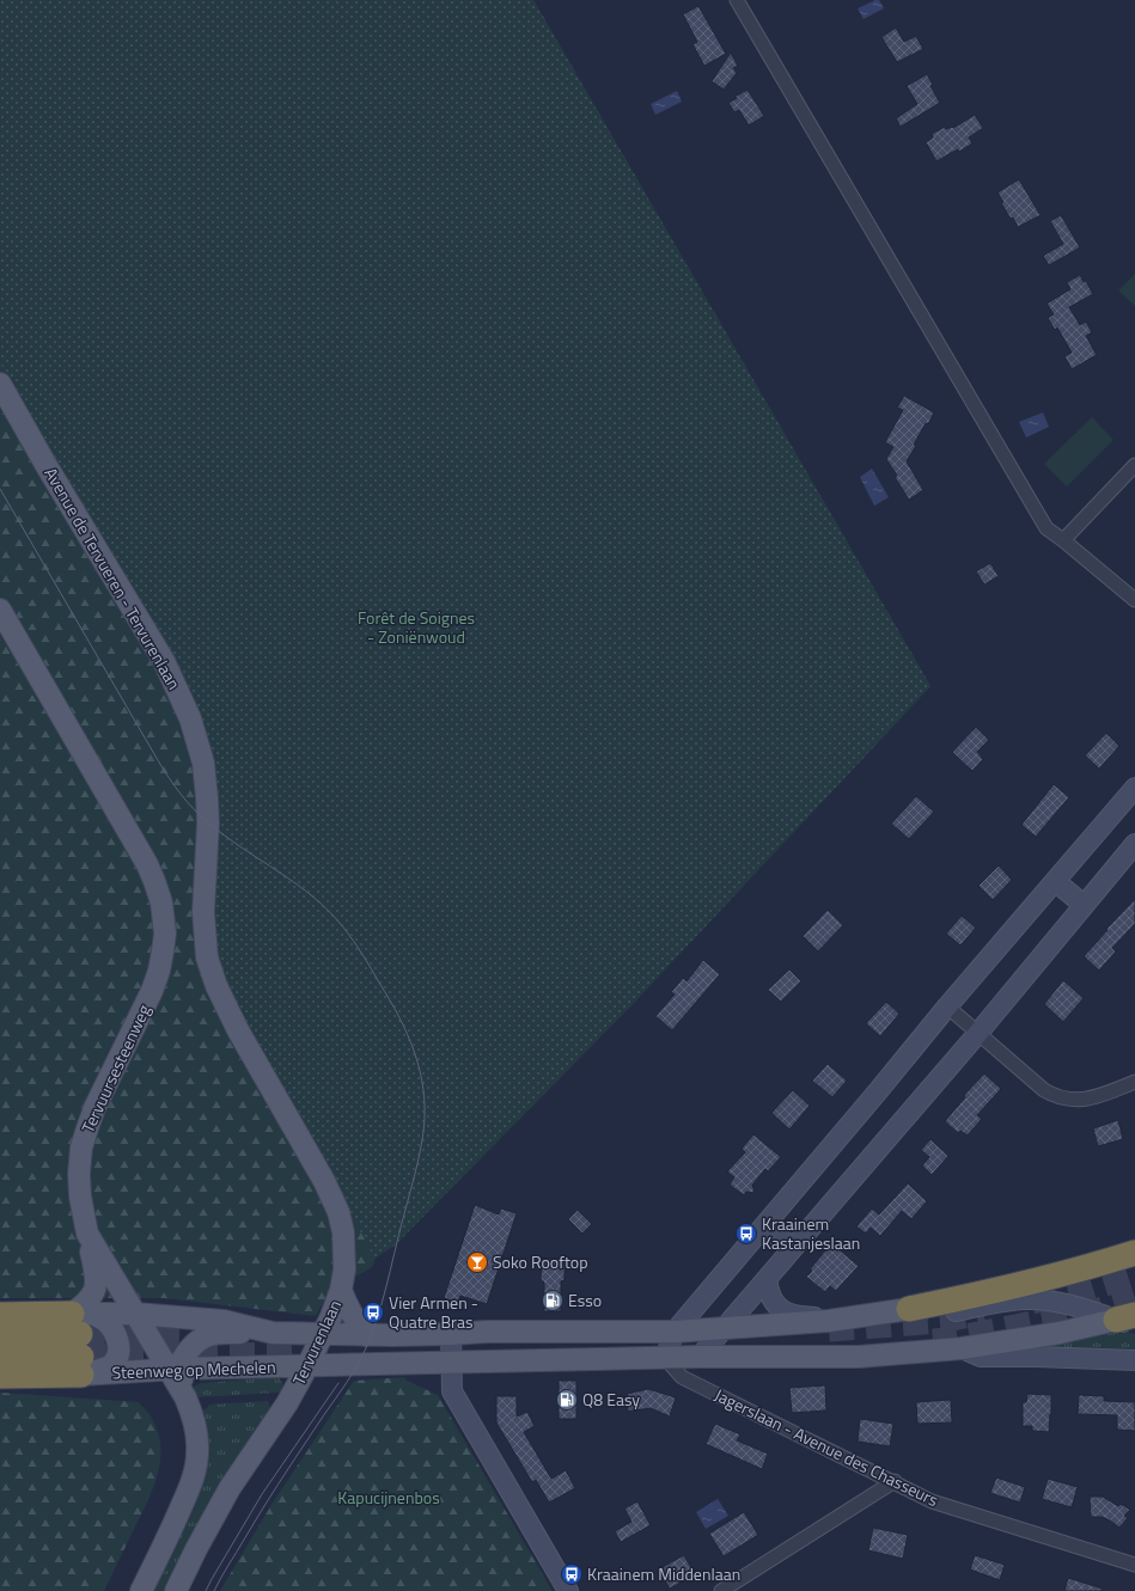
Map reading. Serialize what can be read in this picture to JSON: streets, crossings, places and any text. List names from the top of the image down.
{
  "streets": {
    "main road": [
      "Avenue de Tervueren - Tervurenlaan",
      "Tervuursesteenweg",
      "Tervurenlaan",
      "Steenweg op Mechelen"
    ],
    "street": ["Jagerslaan - Avenue des Chasseurs"]
  },
  "crossings": [
    ["Avenue de Tervueren - Tervurenlaan", "Tervurenlaan"],
    ["Tervuursesteenweg", "Steenweg op Mechelen"],
    ["Tervurenlaan", "Steenweg op Mechelen"],
    ["Steenweg op Mechelen", "Jagerslaan - Avenue des Chasseurs"]
  ],
  "parks": ["Forêt de Soignes - Zoniënwoud", "Kapucijnenbos"],
  "places": {
    "bus stop": ["Kraainem Kastanjeslaan", "Vier Armen - Quatre Bras", "Kraainem Middenlaan"],
    "bar": ["Soko Rooftop"],
    "fuel station": ["Esso", "Q8 Easy"]
  }
}
